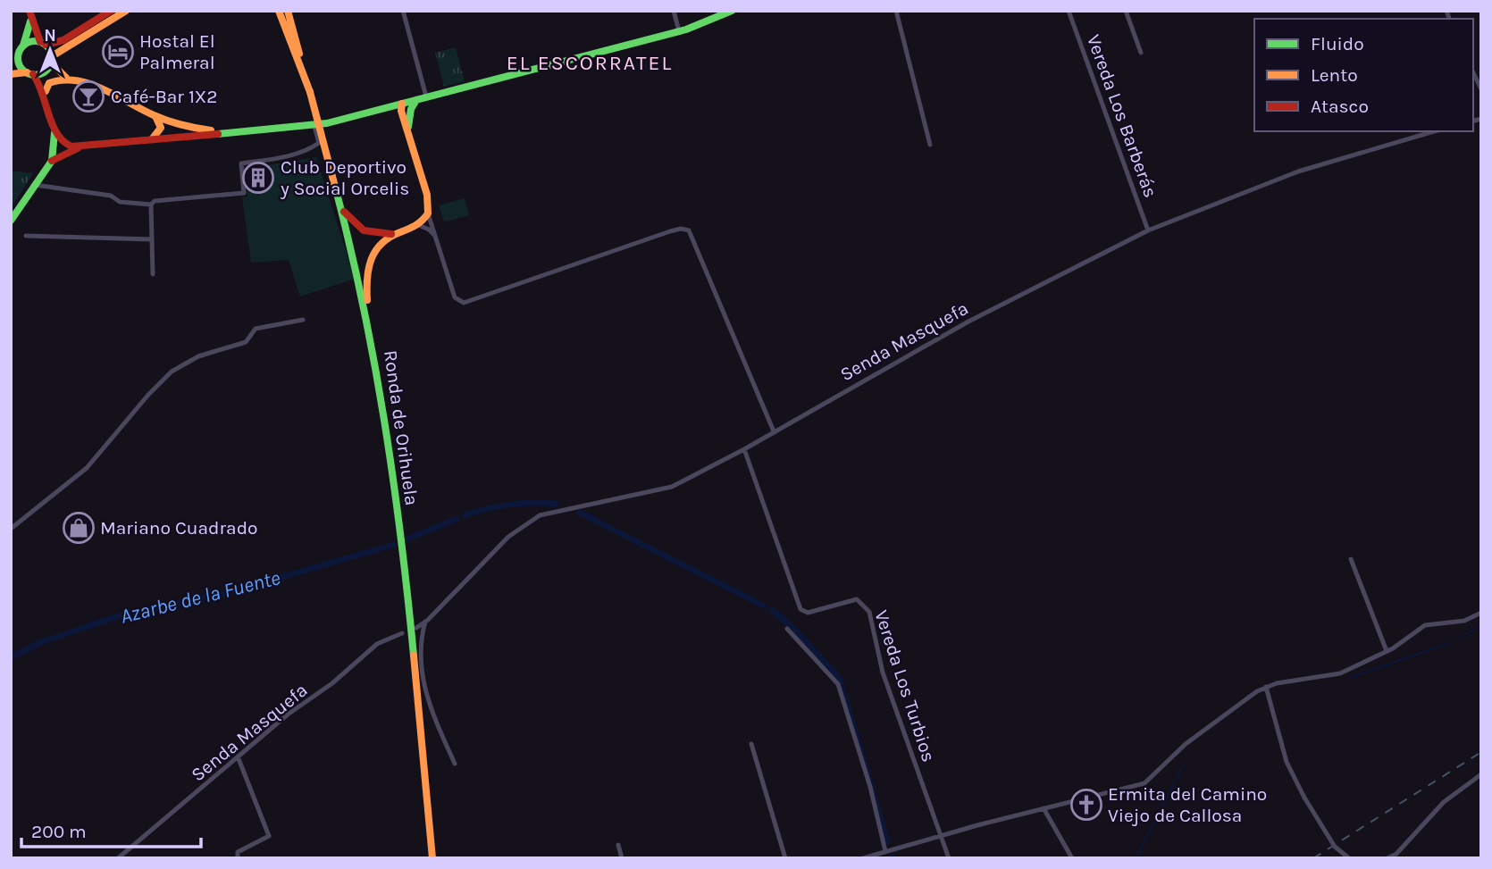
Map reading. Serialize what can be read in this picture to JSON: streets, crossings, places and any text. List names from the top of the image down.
{
  "streets": {
    "main road": ["Ronda de Orihuela"],
    "street": ["Vereda Los Barberás", "Senda Masquefa", "Vereda Los Turbios"]
  },
  "crossings": [
    ["Vereda Los Barberás", "Senda Masquefa"],
    ["Senda Masquefa", "Vereda Los Turbios"]
  ],
  "districts": ["EL ESCORRATEL"],
  "water": ["Azarbe de la Fuente"],
  "places": {
    "hotel": ["Hostal El Palmeral"],
    "bar": ["Café-Bar 1X2"],
    "building": ["Club Deportivo y Social Orcelis"],
    "shop": ["Mariano Cuadrado"],
    "church": ["Ermita del Camino Viejo de Callosa"]
  },
  "legend": ["Fluido", "Lento", "Atasco"],
  "scale_bar": "200 m",
  "north": "top"
}
